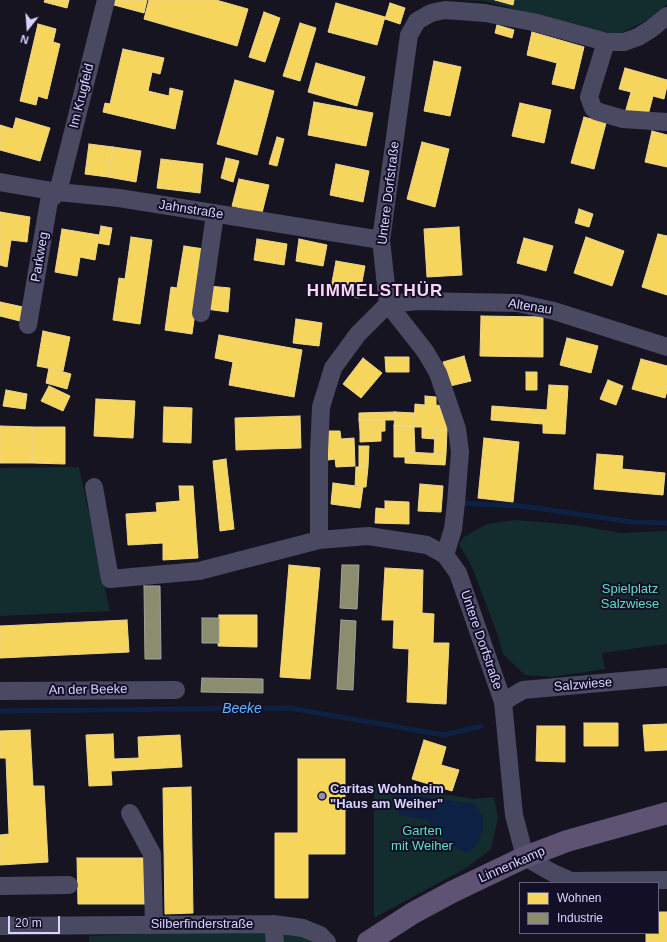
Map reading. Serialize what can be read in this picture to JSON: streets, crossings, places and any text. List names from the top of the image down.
{
  "streets": {
    "main road": ["Linnenkamp"],
    "street": [
      "Im Krugfeld",
      "Untere Dorfstraße",
      "Jahnstraße",
      "Parkweg",
      "Altenau",
      "Salzwiese",
      "An der Beeke",
      "Silberfinderstraße"
    ]
  },
  "crossings": [
    ["Im Krugfeld", "Jahnstraße"],
    ["Im Krugfeld", "Parkweg"],
    ["Untere Dorfstraße", "Jahnstraße"],
    ["Untere Dorfstraße", "Altenau"],
    ["Untere Dorfstraße", "Salzwiese"],
    ["Untere Dorfstraße", "Linnenkamp"],
    ["Jahnstraße", "Parkweg"]
  ],
  "districts": ["HIMMELSTHÜR"],
  "water": ["Beeke"],
  "parks": ["Spielplatz Salzwiese", "Garten mit Weiher"],
  "places": ["Caritas Wohnheim \"Haus am Weiher\""],
  "legend": ["Wohnen", "Industrie"],
  "scale_bar": "20 m",
  "north": "bottom"
}
